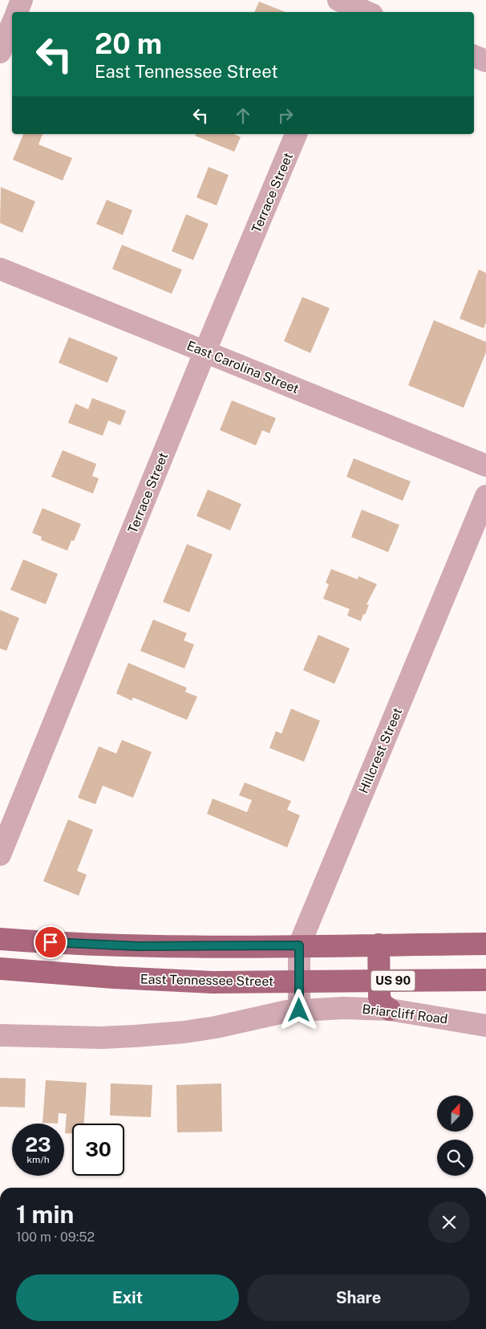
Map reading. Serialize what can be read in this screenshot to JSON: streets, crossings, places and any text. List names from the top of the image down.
{
  "streets": {
    "main road": ["East Tennessee Street", "US 90"],
    "street": [
      "Terrace Street",
      "East Carolina Street",
      "Hillcrest Street",
      "Briarcliff Road"
    ]
  },
  "crossings": [
    ["Terrace Street", "East Carolina Street"],
    ["Hillcrest Street", "East Tennessee Street"],
    ["Hillcrest Street", "Briarcliff Road"]
  ],
  "north": "top",
  "page": {
    "turn": ["20 m", "East Tennessee Street"],
    "speed": "23 km/h",
    "limit": "30",
    "heading": ["1 min", "100 m · 09:52"],
    "buttons": ["Exit", "Share"]
  }
}
